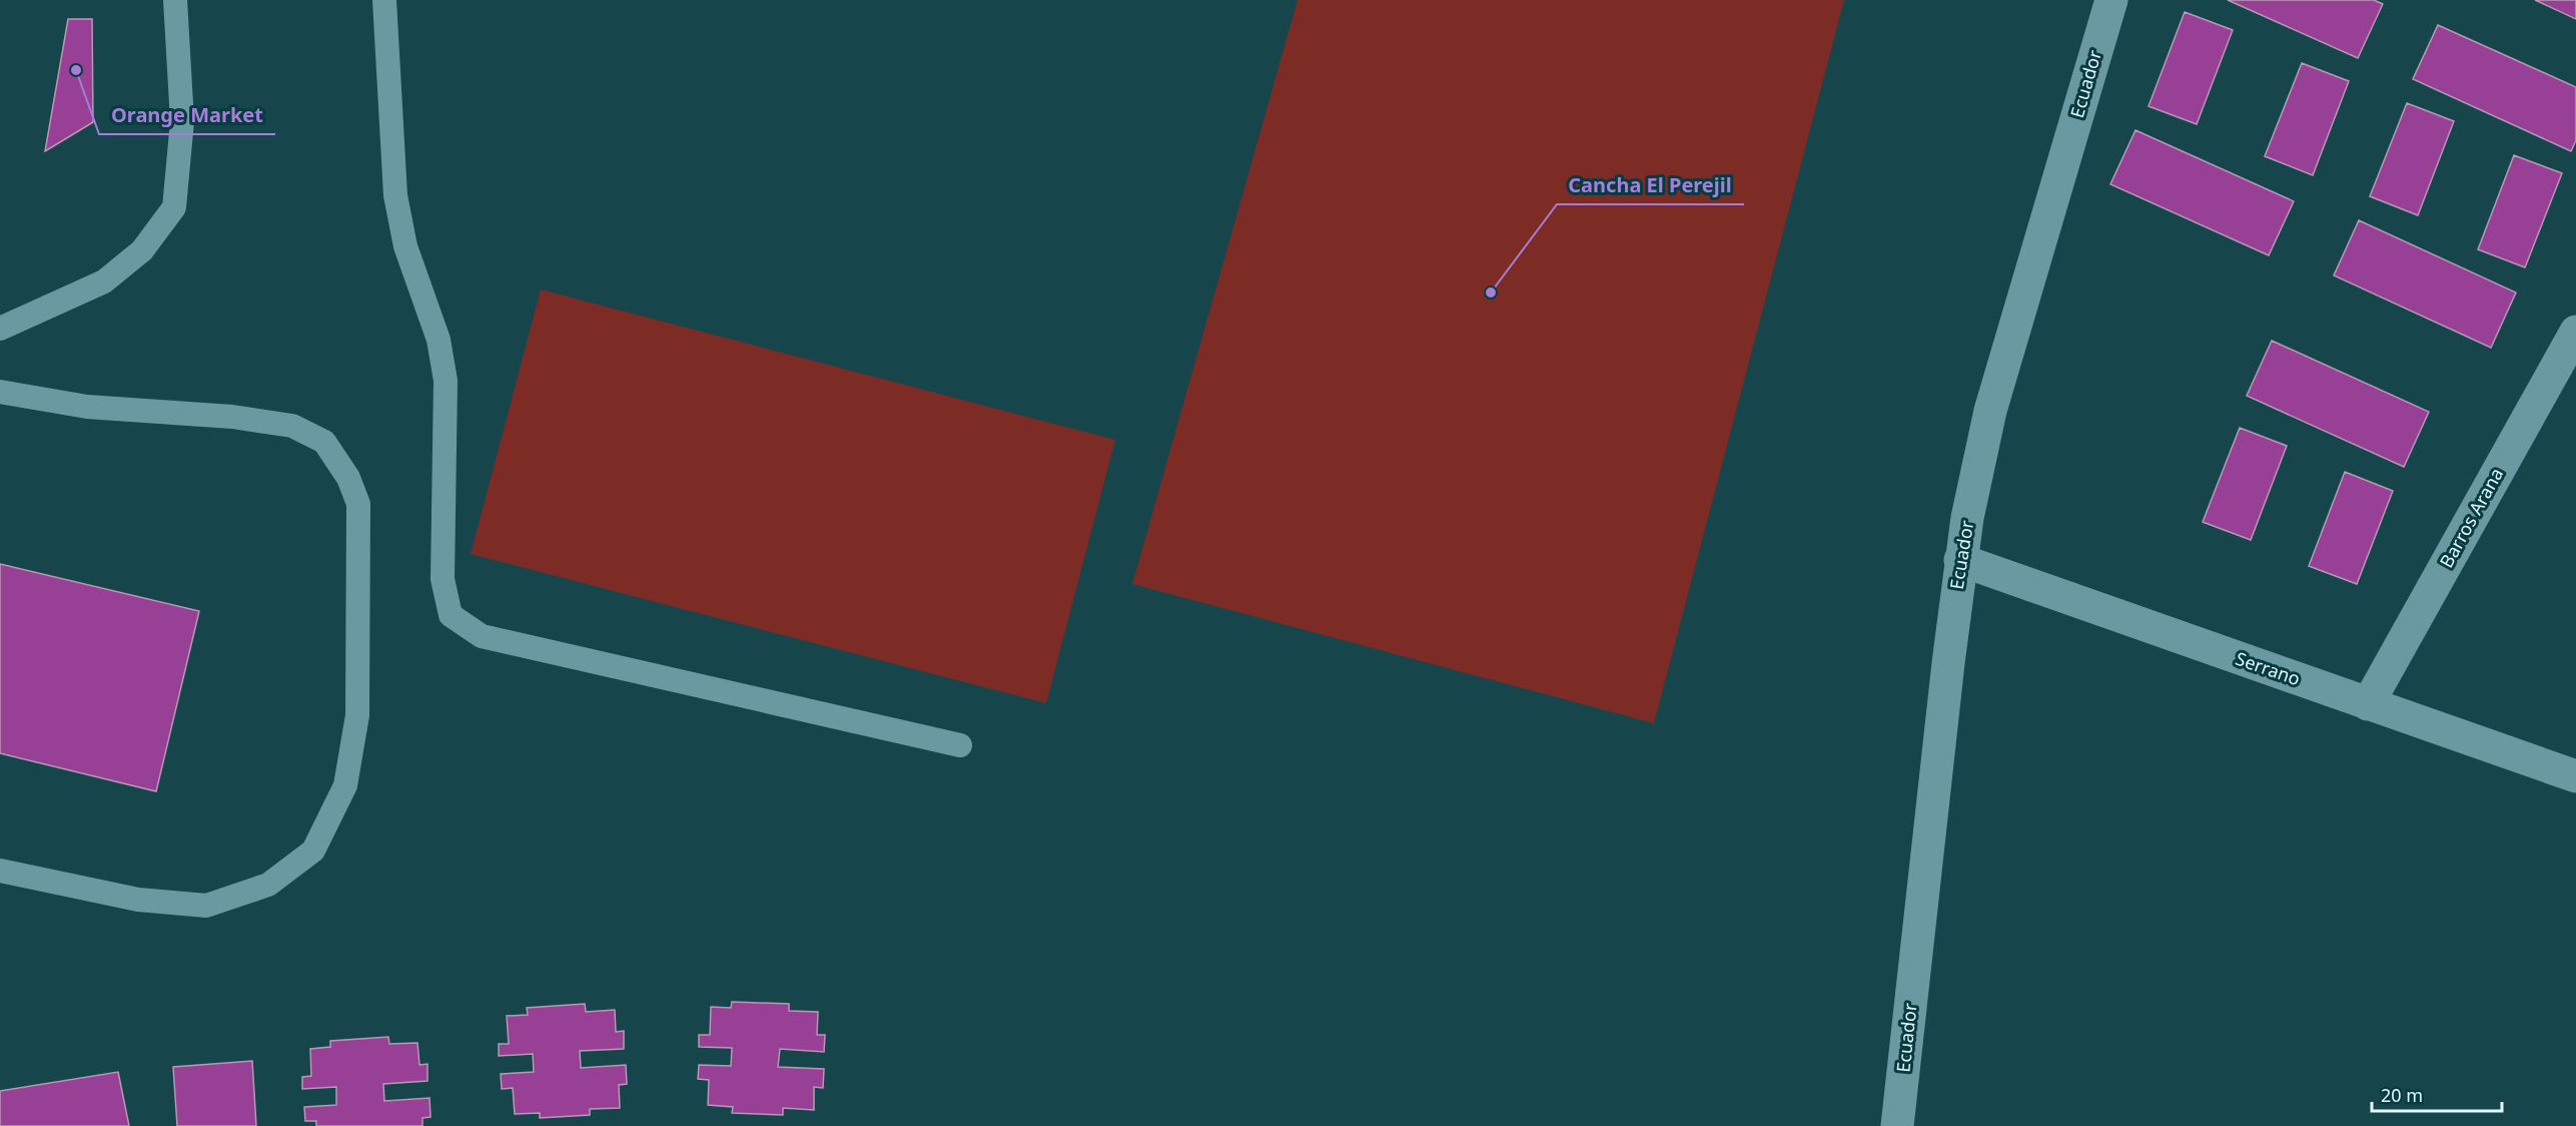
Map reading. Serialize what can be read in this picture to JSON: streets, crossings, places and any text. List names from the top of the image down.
{
  "streets": {
    "street": ["Ecuador", "Barros Arana", "Serrano"]
  },
  "crossings": [
    ["Ecuador", "Serrano"],
    ["Barros Arana", "Serrano"]
  ],
  "places": ["Orange Market", "Cancha El Perejil"],
  "scale_bar": "20 m"
}
